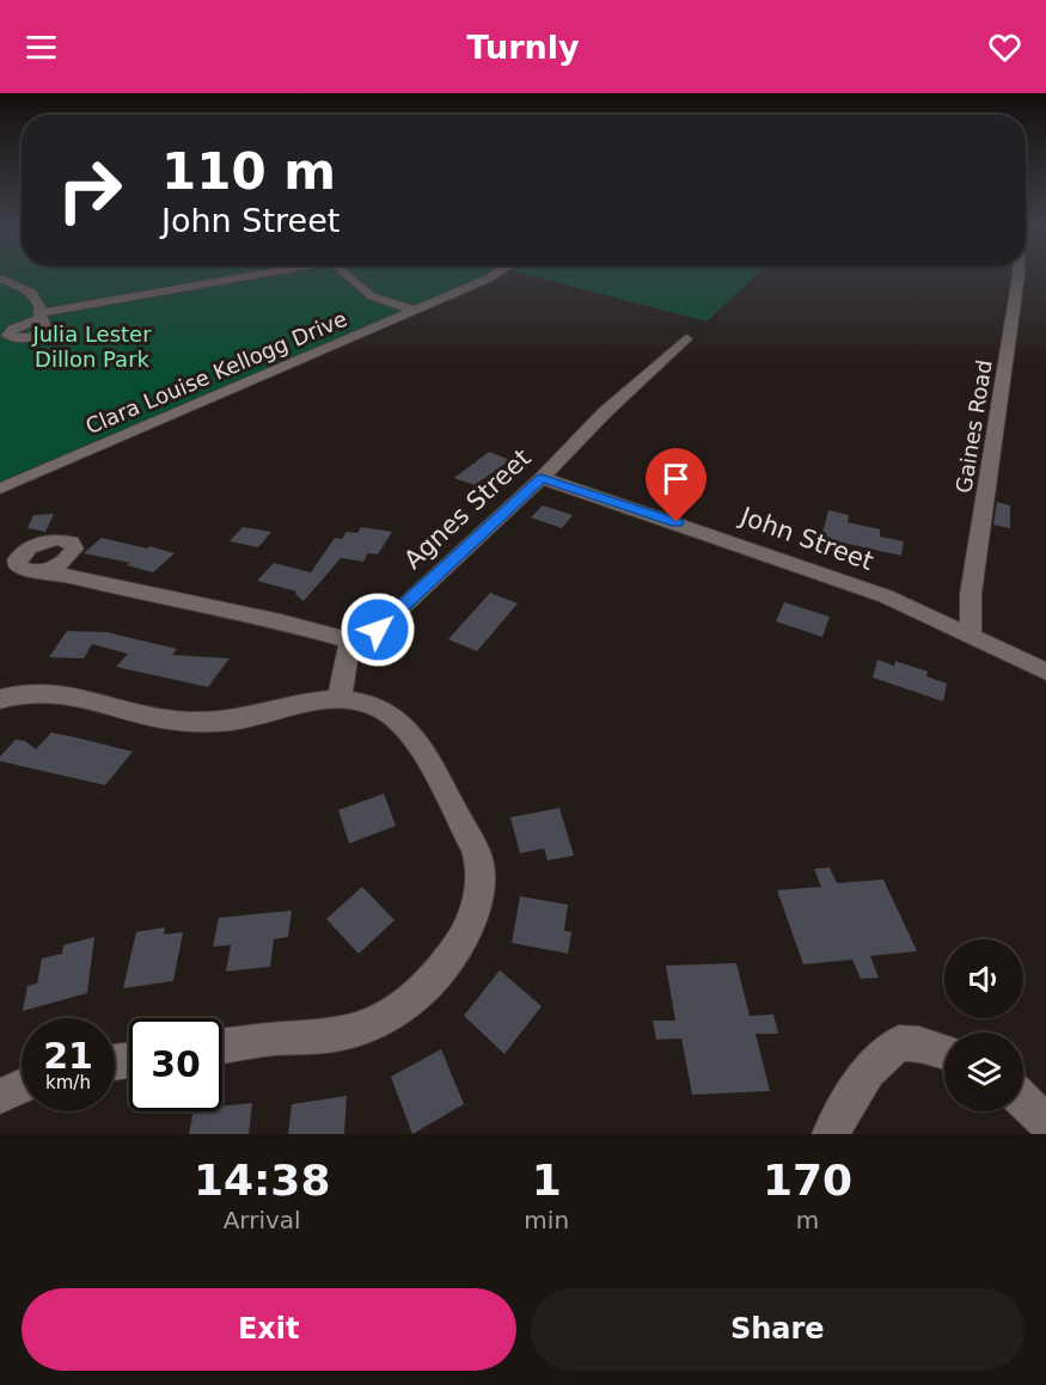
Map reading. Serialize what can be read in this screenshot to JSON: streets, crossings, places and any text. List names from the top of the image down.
{
  "streets": {
    "street": [
      "Clara Louise Kellogg Drive",
      "Gaines Road",
      "Agnes Street",
      "John Street"
    ]
  },
  "crossings": [
    ["Gaines Road", "John Street"],
    ["Agnes Street", "John Street"]
  ],
  "parks": ["Julia Lester Dillon Park"],
  "page": {
    "header": "Turnly",
    "turn": ["110 m", "John Street"],
    "speed": "21 km/h",
    "limit": "30",
    "eta": [
      "14:38",
      "Arrival",
      "1",
      "min",
      "170",
      "m"
    ],
    "buttons": ["Exit", "Share"]
  }
}
